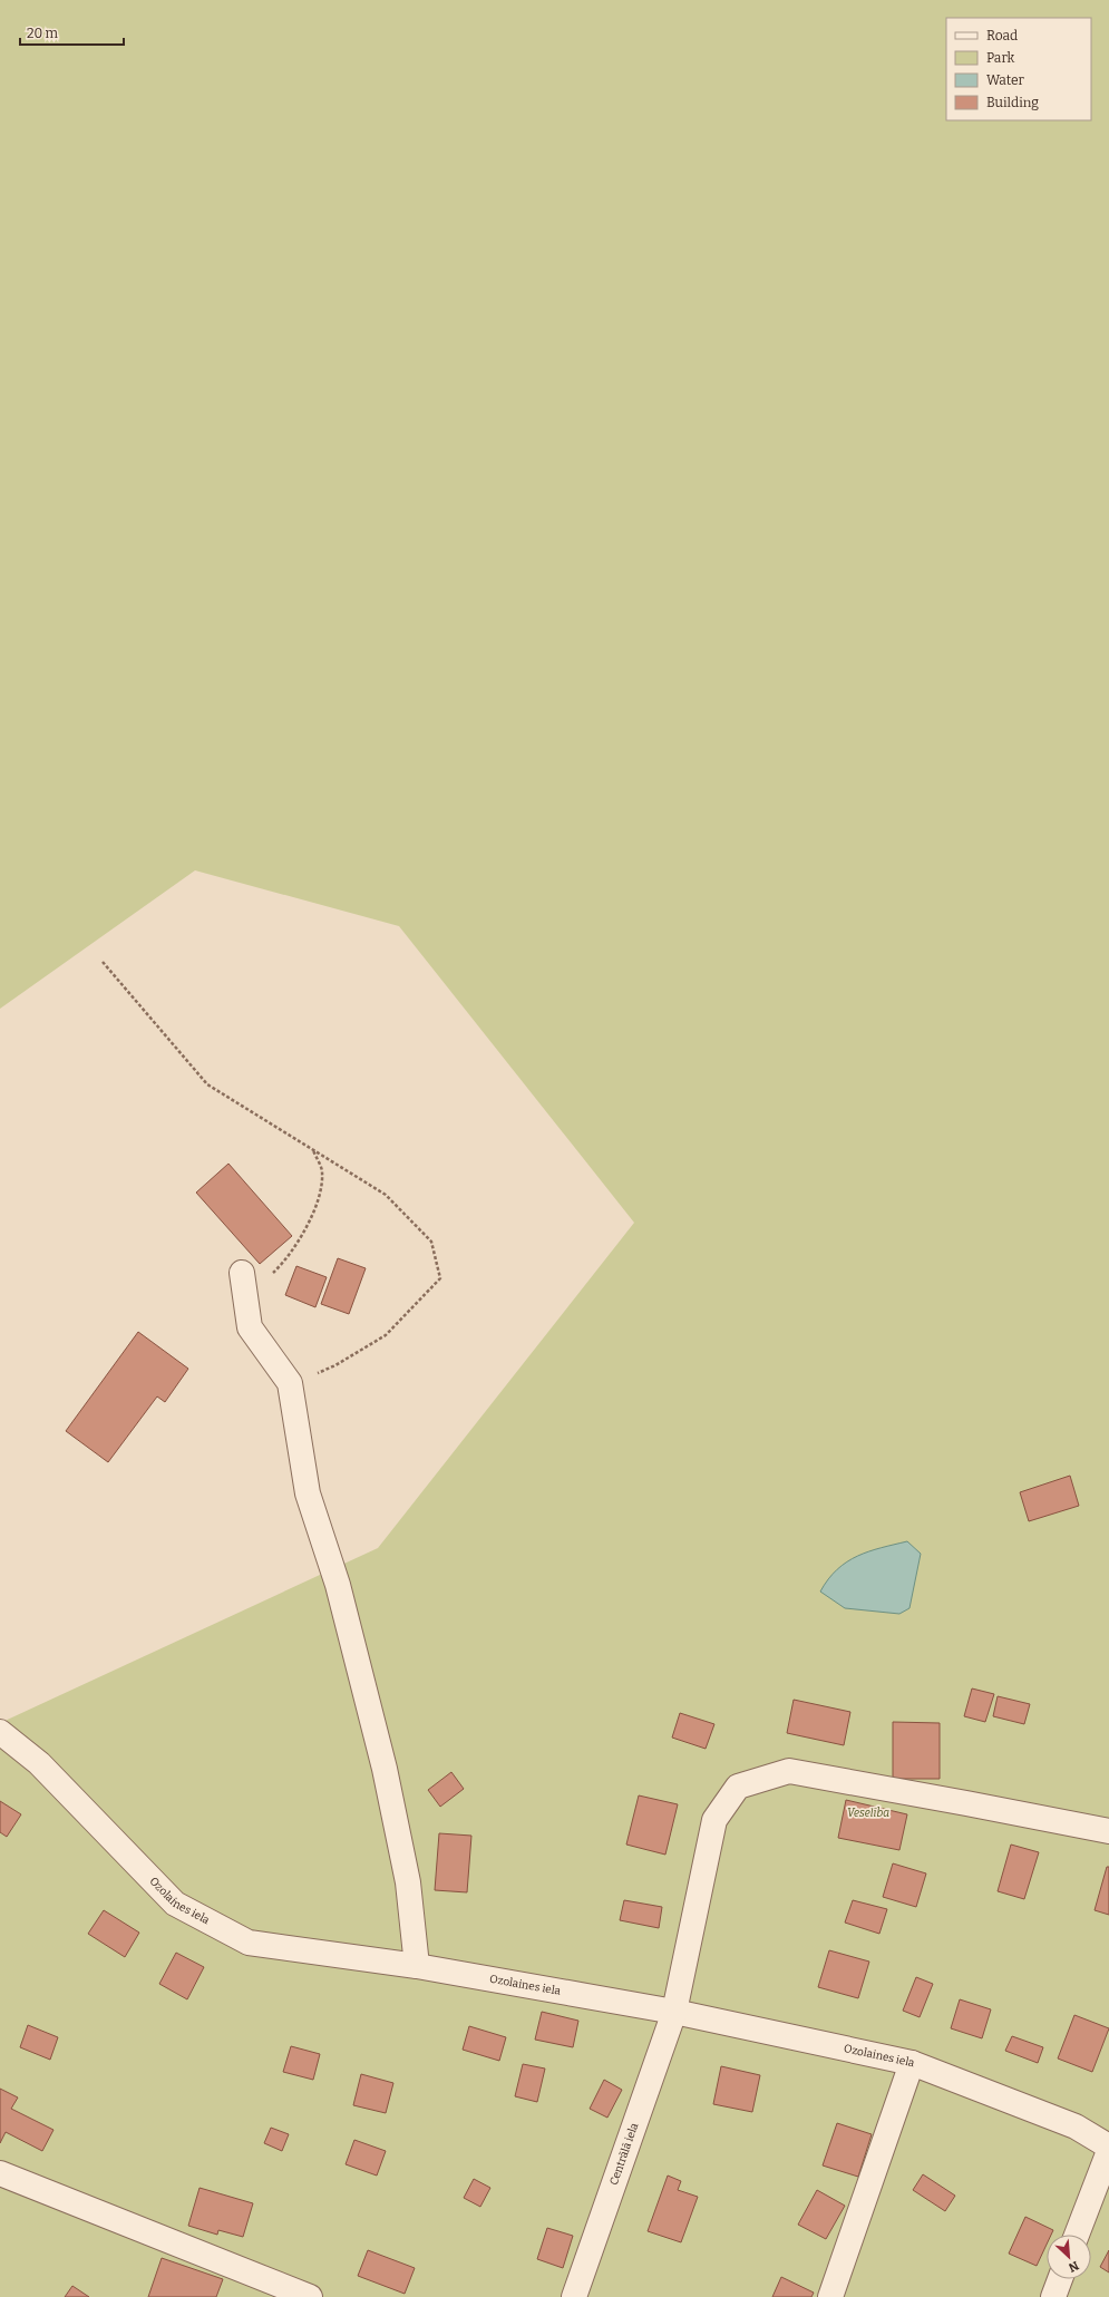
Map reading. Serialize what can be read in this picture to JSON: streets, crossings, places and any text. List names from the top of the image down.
{
  "streets": {
    "street": ["Ozolaines iela", "Centrālā iela"]
  },
  "crossings": [
    ["Ozolaines iela", "Centrālā iela"]
  ],
  "parks": ["Veselība"],
  "legend": [
    "Road",
    "Park",
    "Water",
    "Building"
  ],
  "scale_bar": "20 m",
  "north": "bottom right"
}
